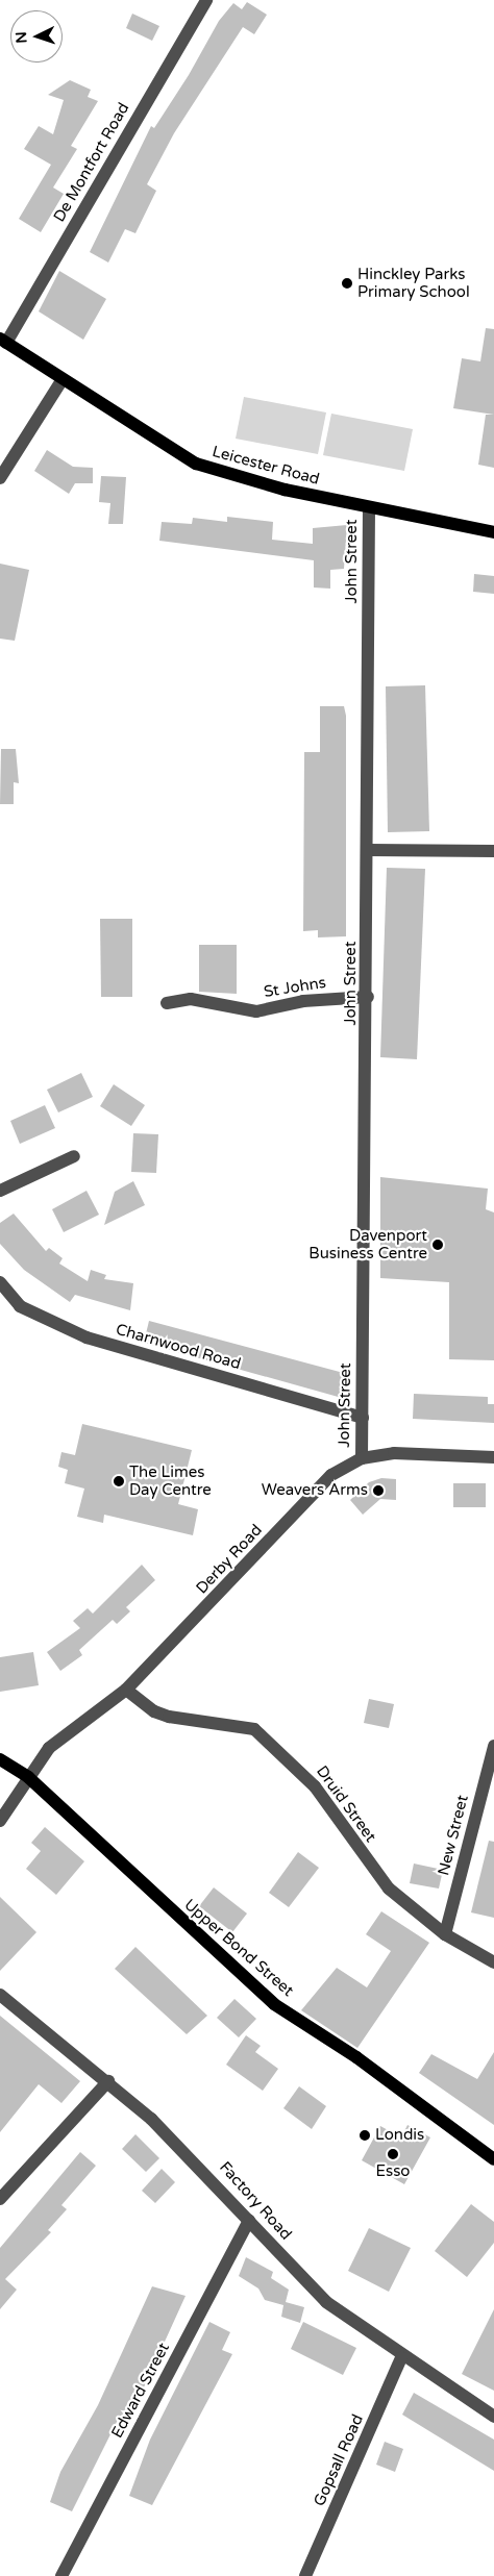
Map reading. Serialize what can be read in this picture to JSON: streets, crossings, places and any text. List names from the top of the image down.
{
  "streets": {
    "main road": ["Leicester Road", "Upper Bond Street"],
    "street": [
      "De Montfort Road",
      "John Street",
      "St Johns",
      "Charnwood Road",
      "Derby Road",
      "Druid Street",
      "New Street",
      "Factory Road",
      "Edward Street",
      "Gopsall Road"
    ]
  },
  "crossings": [
    ["De Montfort Road", "Leicester Road"],
    ["Leicester Road", "John Street"],
    ["John Street", "St Johns"],
    ["John Street", "Charnwood Road"],
    ["John Street", "Derby Road"],
    ["Derby Road", "Druid Street"],
    ["Derby Road", "Upper Bond Street"],
    ["Druid Street", "New Street"],
    ["Factory Road", "Edward Street"],
    ["Factory Road", "Gopsall Road"]
  ],
  "places": [
    "Hinckley Parks Primary School",
    "Davenport Business Centre",
    "The Limes Day Centre",
    "Weavers Arms",
    "Londis",
    "Esso"
  ],
  "north": "left"
}
